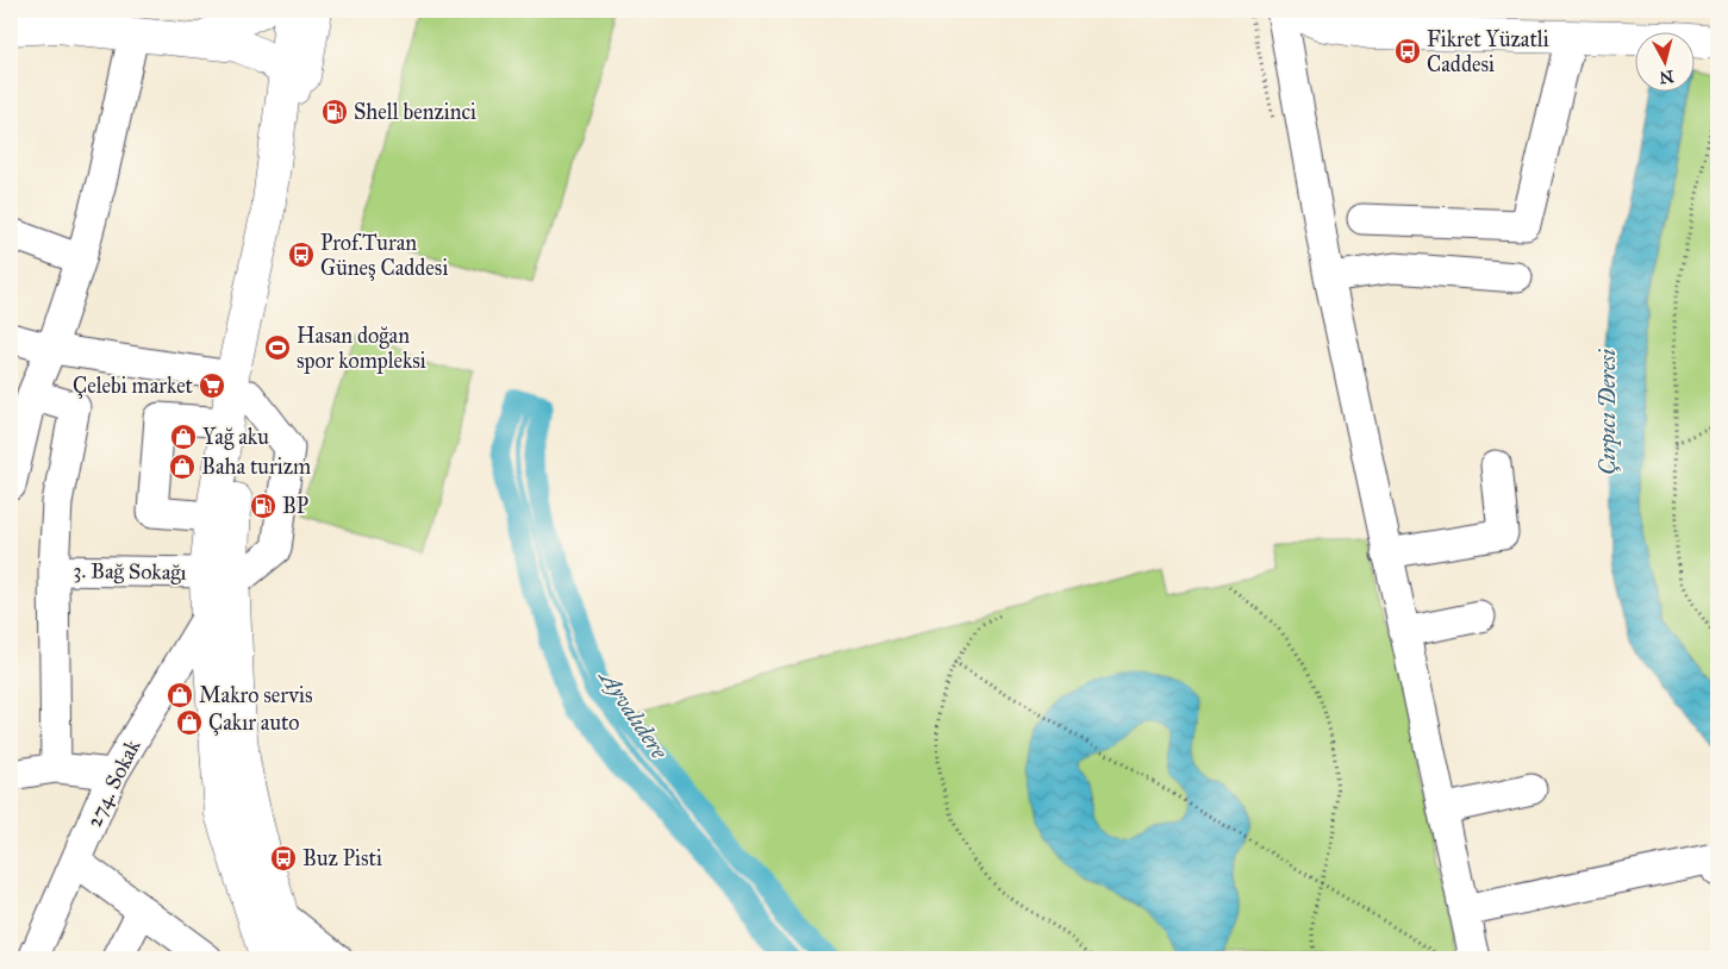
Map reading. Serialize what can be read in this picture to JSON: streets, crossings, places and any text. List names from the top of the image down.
{
  "streets": {
    "street": ["3. Bağ Sokağı", "274. Sokak"]
  },
  "water": ["Çırpıcı Deresi", "Ayvalıdere"],
  "places": {
    "bus stop": ["Fikret Yüzatli Caddesi", "Prof.Turan Güneş Caddesi", "Buz Pisti"],
    "fuel station": ["Shell benzinci", "BP"],
    "sports": ["Hasan doğan spor kompleksi"],
    "supermarket": ["Çelebi market"],
    "shop": [
      "Yağ aku",
      "Baha turizm",
      "Makro servis",
      "Çakır auto"
    ]
  },
  "north": "bottom"
}
